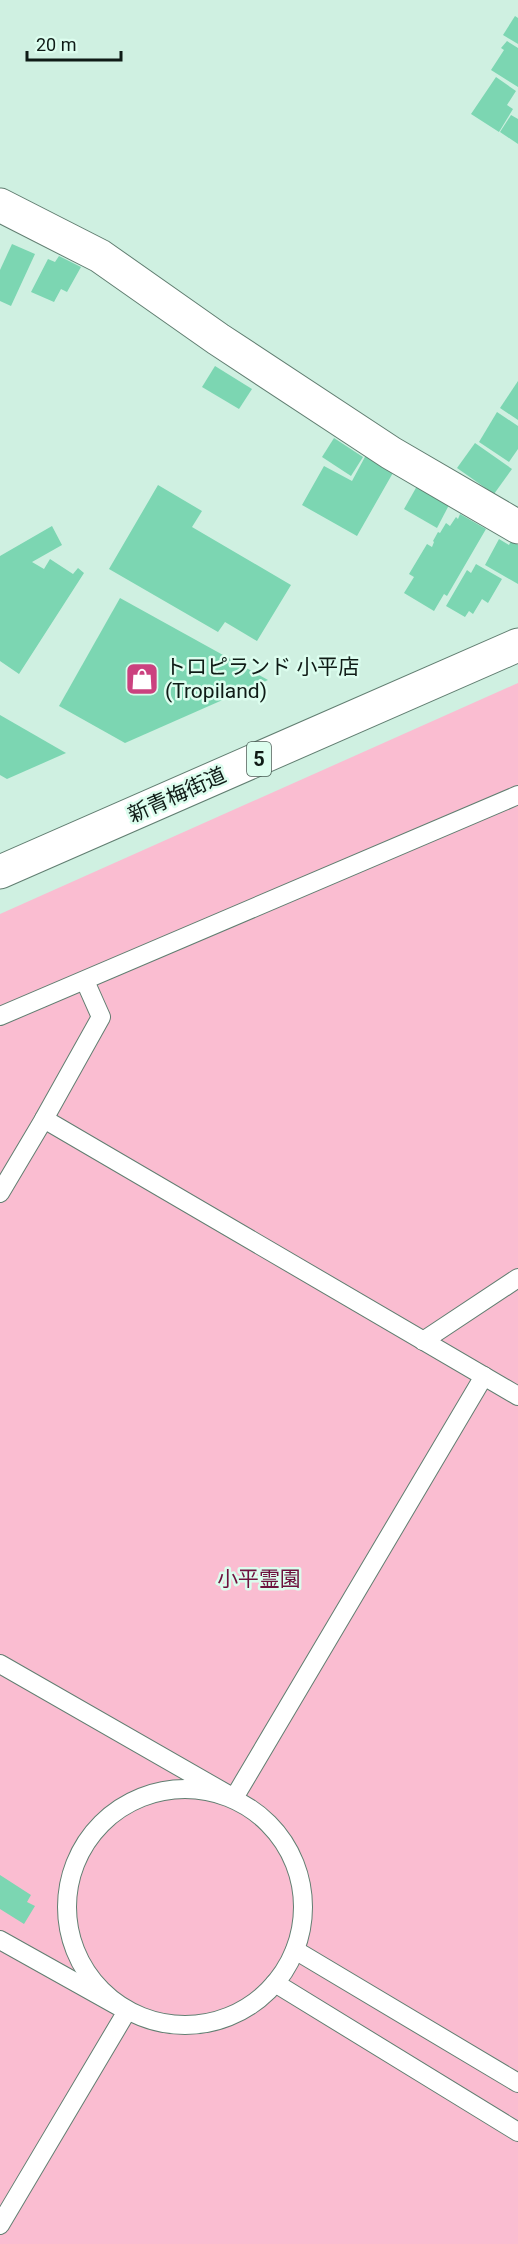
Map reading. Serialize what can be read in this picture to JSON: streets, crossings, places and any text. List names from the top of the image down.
{
  "streets": {
    "street": ["5", "新青梅街道"]
  },
  "parks": ["小平霊園"],
  "places": {
    "shop": ["トロピランド 小平店 (Tropiland)"]
  },
  "scale_bar": "20 m"
}
